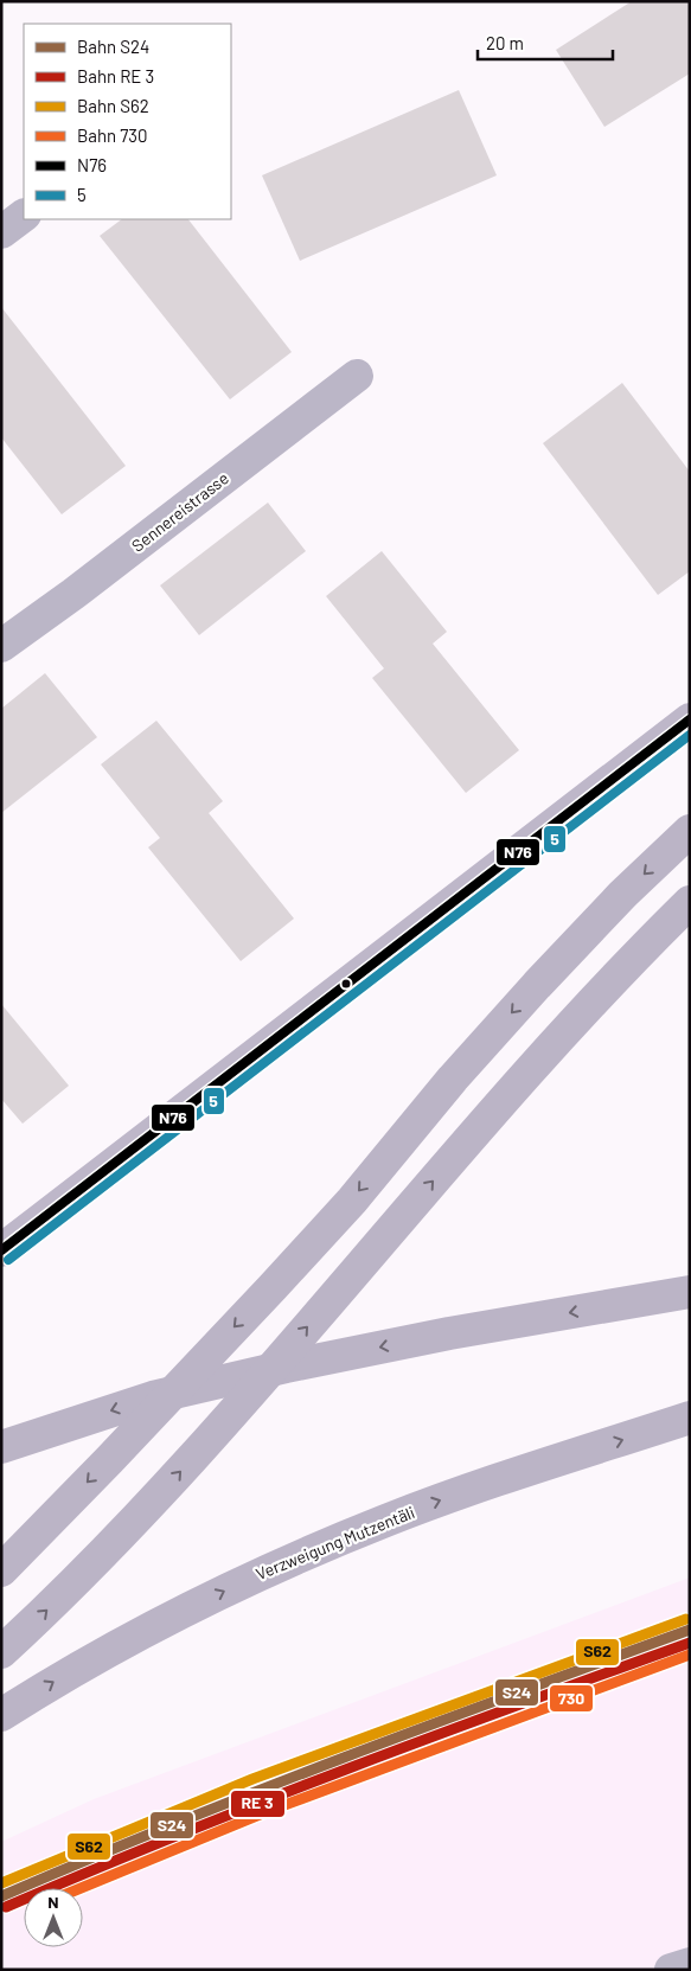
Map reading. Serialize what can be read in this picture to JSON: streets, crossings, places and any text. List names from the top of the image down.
{
  "streets": {
    "highway": ["Verzweigung Mutzentäli"],
    "street": ["Sennereistrasse"]
  },
  "lines": [
    "transit line N76",
    "transit line 5",
    "rail line S62",
    "rail line S24",
    "rail line 730"
  ],
  "legend": [
    "Bahn S24",
    "Bahn RE 3",
    "Bahn S62",
    "Bahn 730",
    "N76",
    "5"
  ],
  "scale_bar": "20 m",
  "north": "top"
}
